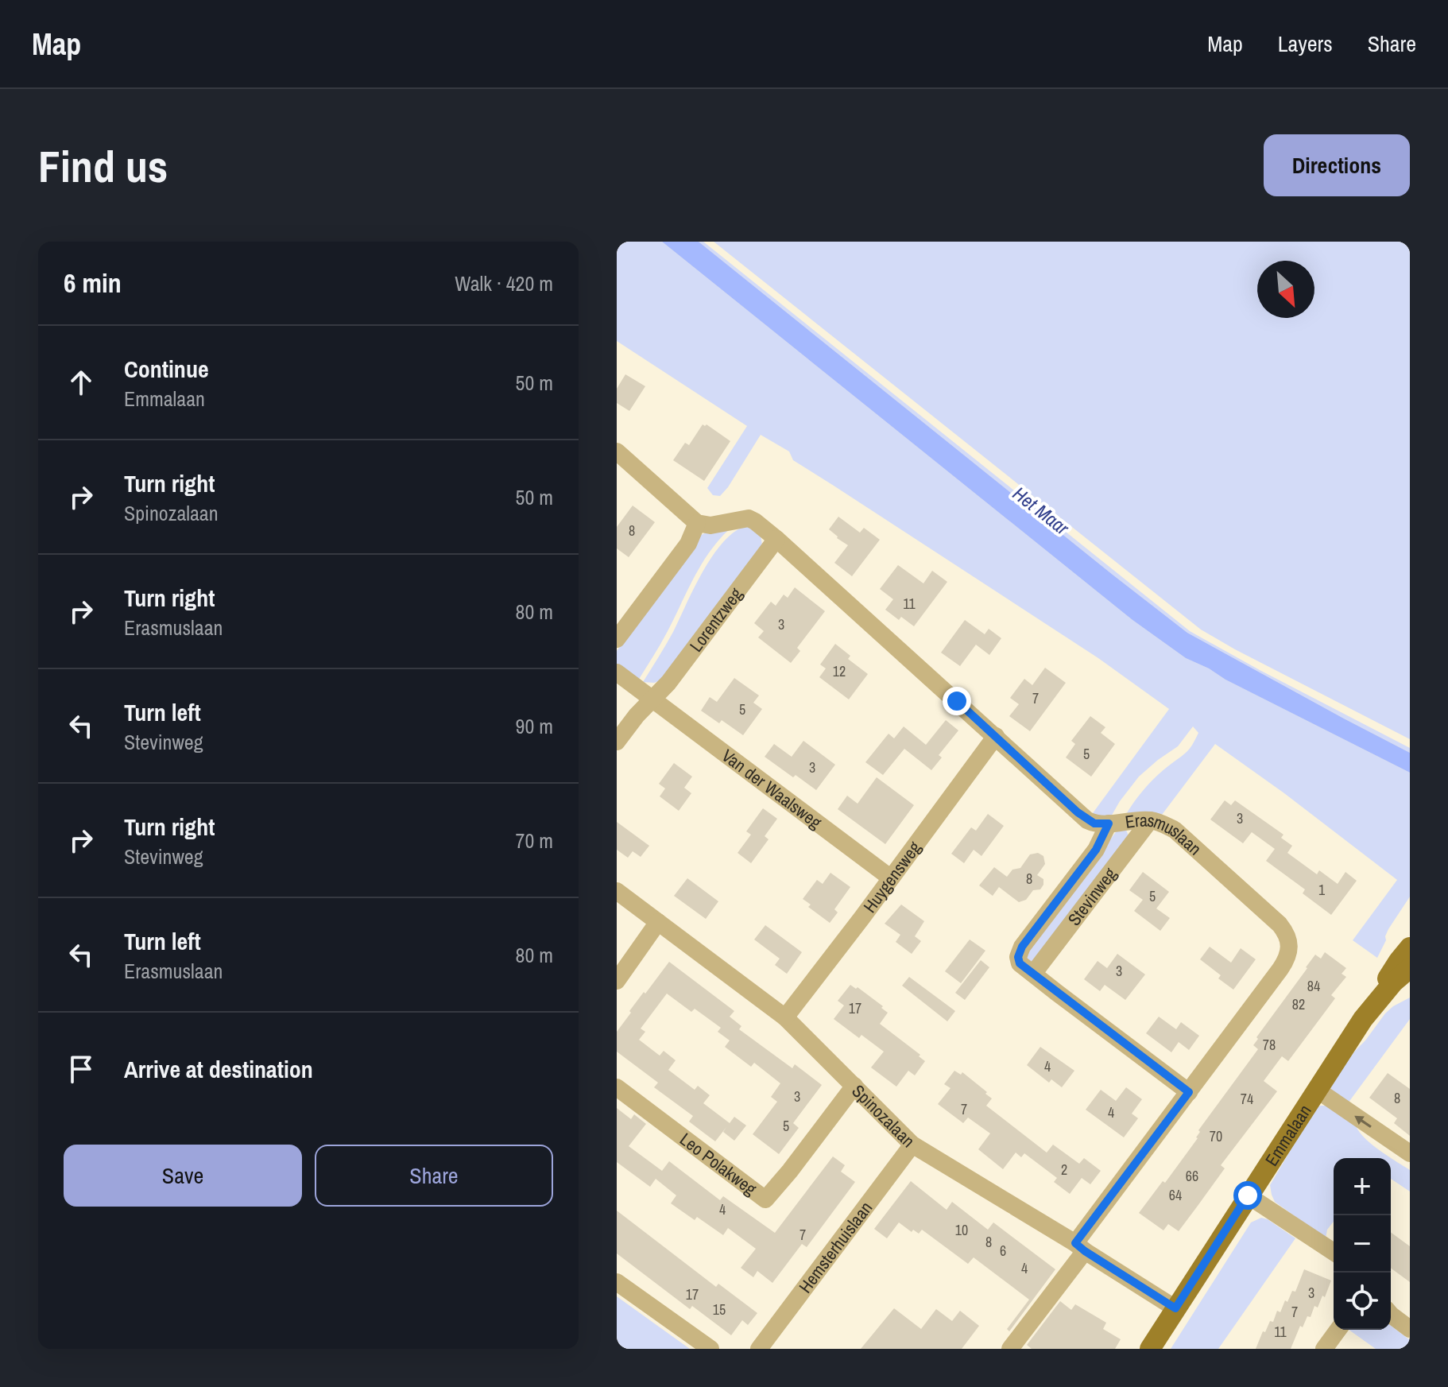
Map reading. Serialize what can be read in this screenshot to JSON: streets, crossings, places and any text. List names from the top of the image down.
{
  "streets": {
    "main road": ["Emmalaan"],
    "street": [
      "Lorentzweg",
      "Van der Waalsweg",
      "Erasmuslaan",
      "Huygensweg",
      "Stevinweg",
      "Spinozalaan",
      "Leo Polakweg",
      "Hemsterhuislaan"
    ]
  },
  "crossings": [
    ["Lorentzweg", "Van der Waalsweg"],
    ["Lorentzweg", "Erasmuslaan"],
    ["Van der Waalsweg", "Huygensweg"],
    ["Erasmuslaan", "Huygensweg"],
    ["Erasmuslaan", "Stevinweg"],
    ["Erasmuslaan", "Spinozalaan"],
    ["Huygensweg", "Spinozalaan"],
    ["Spinozalaan", "Emmalaan"],
    ["Spinozalaan", "Leo Polakweg"],
    ["Spinozalaan", "Hemsterhuislaan"]
  ],
  "water": ["Het Maar"],
  "house_numbers": [
    "8",
    "11",
    "3",
    "12",
    "7",
    "5",
    "5",
    "3",
    "3",
    "8",
    "1",
    "5",
    "3",
    "84",
    "82",
    "17",
    "78",
    "4",
    "3",
    "8",
    "74",
    "7",
    "4",
    "5",
    "70",
    "2",
    "66",
    "64",
    "4",
    "10",
    "7",
    "8",
    "6",
    "4",
    "3",
    "17",
    "15",
    "7",
    "11"
  ],
  "north": "bottom right",
  "page": {
    "header": "Map",
    "nav": ["Map", "Layers", "Share"],
    "buttons": [
      "Directions",
      ["Save", "Share"]
    ],
    "title": "Find us",
    "heading": ["6 min", "Walk · 420 m"],
    "list": [
      ["Continue", "Emmalaan", "50 m"],
      ["Turn right", "Spinozalaan", "50 m"],
      ["Turn right", "Erasmuslaan", "80 m"],
      ["Turn left", "Stevinweg", "90 m"],
      ["Turn right", "Stevinweg", "70 m"],
      ["Turn left", "Erasmuslaan", "80 m"],
      "Arrive at destination"
    ],
    "map_buttons": ["+", "−"]
  }
}
